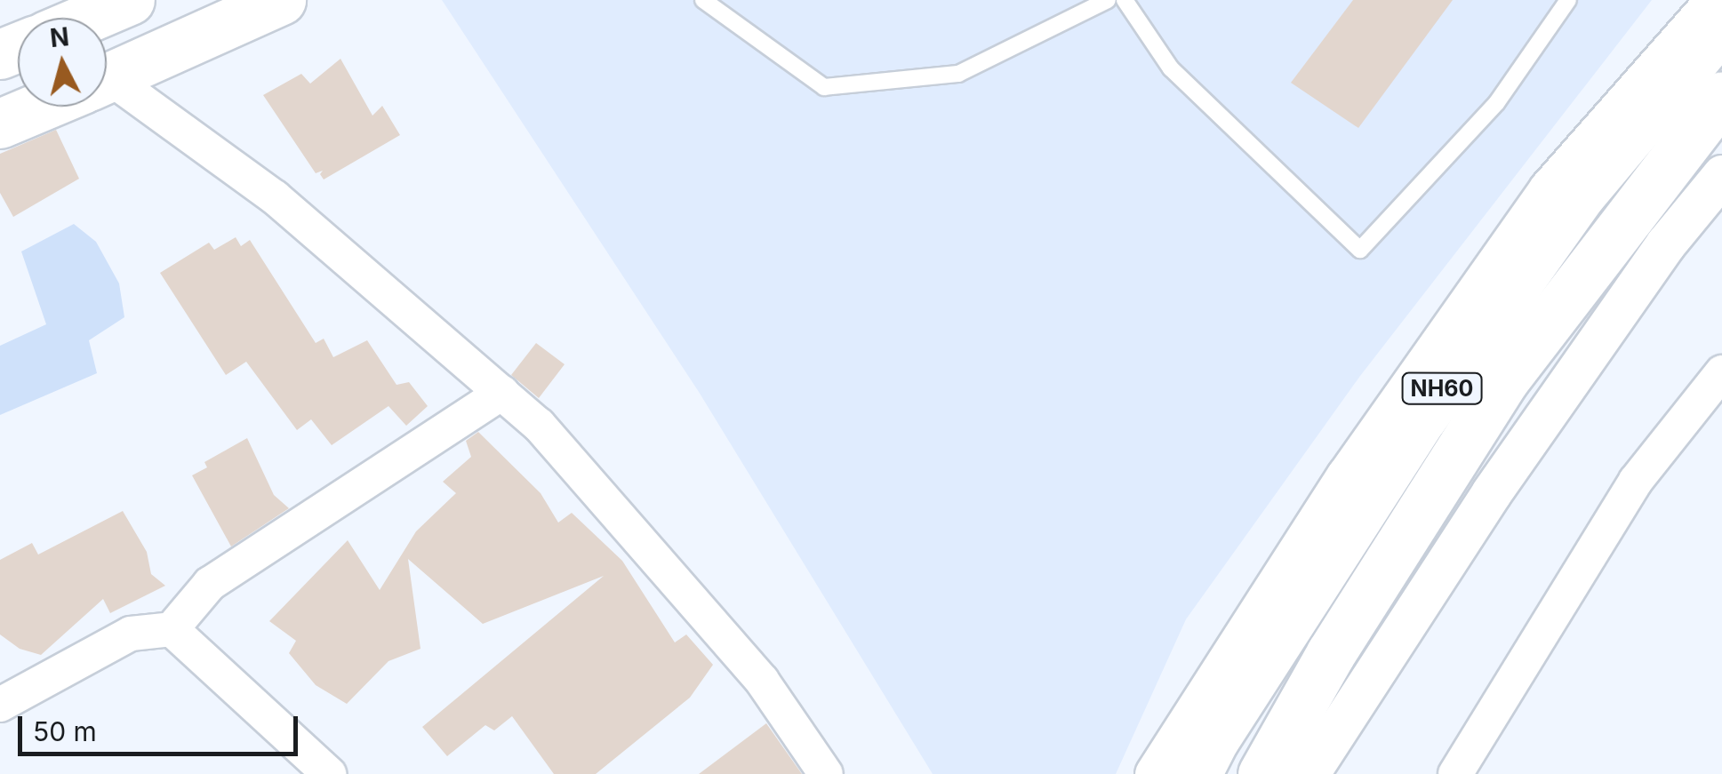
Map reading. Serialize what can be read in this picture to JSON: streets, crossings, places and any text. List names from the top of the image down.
{
  "streets": {
    "main road": ["NH60"]
  },
  "scale_bar": "50 m",
  "north": "top"
}
